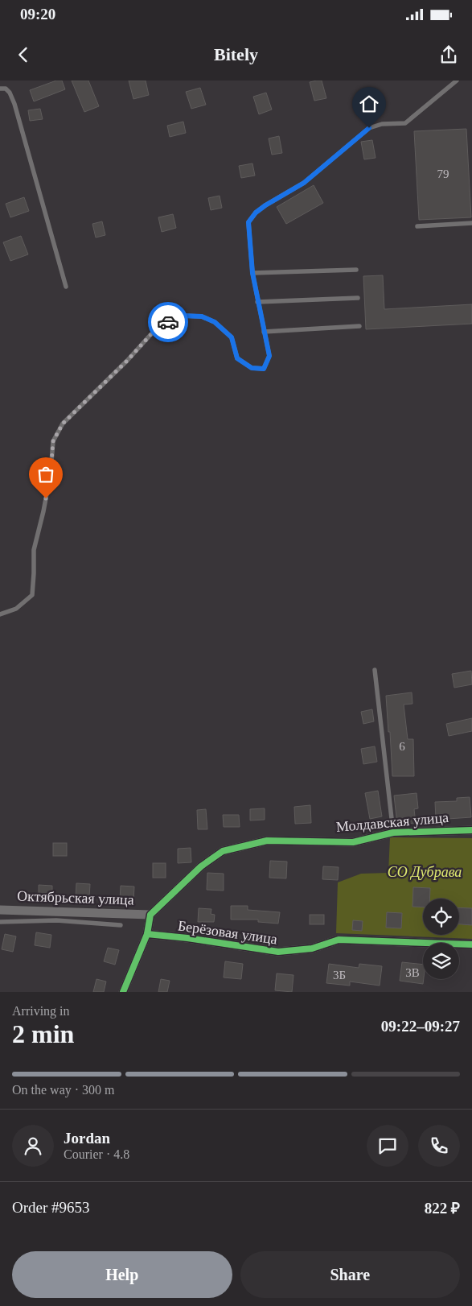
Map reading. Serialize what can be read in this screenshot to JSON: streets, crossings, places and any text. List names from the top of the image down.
{
  "streets": {
    "street": ["Молдавская улица", "Октябрьская улица", "Берёзовая улица"]
  },
  "crossings": [
    ["Молдавская улица", "Октябрьская улица"],
    ["Октябрьская улица", "Берёзовая улица"]
  ],
  "parks": ["СО Дубрава"],
  "house_numbers": [
    "79",
    "6",
    "3В",
    "3Б"
  ],
  "page": {
    "status": "09:20",
    "header": "Bitely",
    "heading": ["2 min", "Arriving in", "09:22–09:27"],
    "panel": [
      "Jordan",
      "Courier · 4.8",
      "Order #9653",
      "822 ₽"
    ],
    "bar": "On the way · 300 m",
    "buttons": ["Help", "Share"]
  }
}
